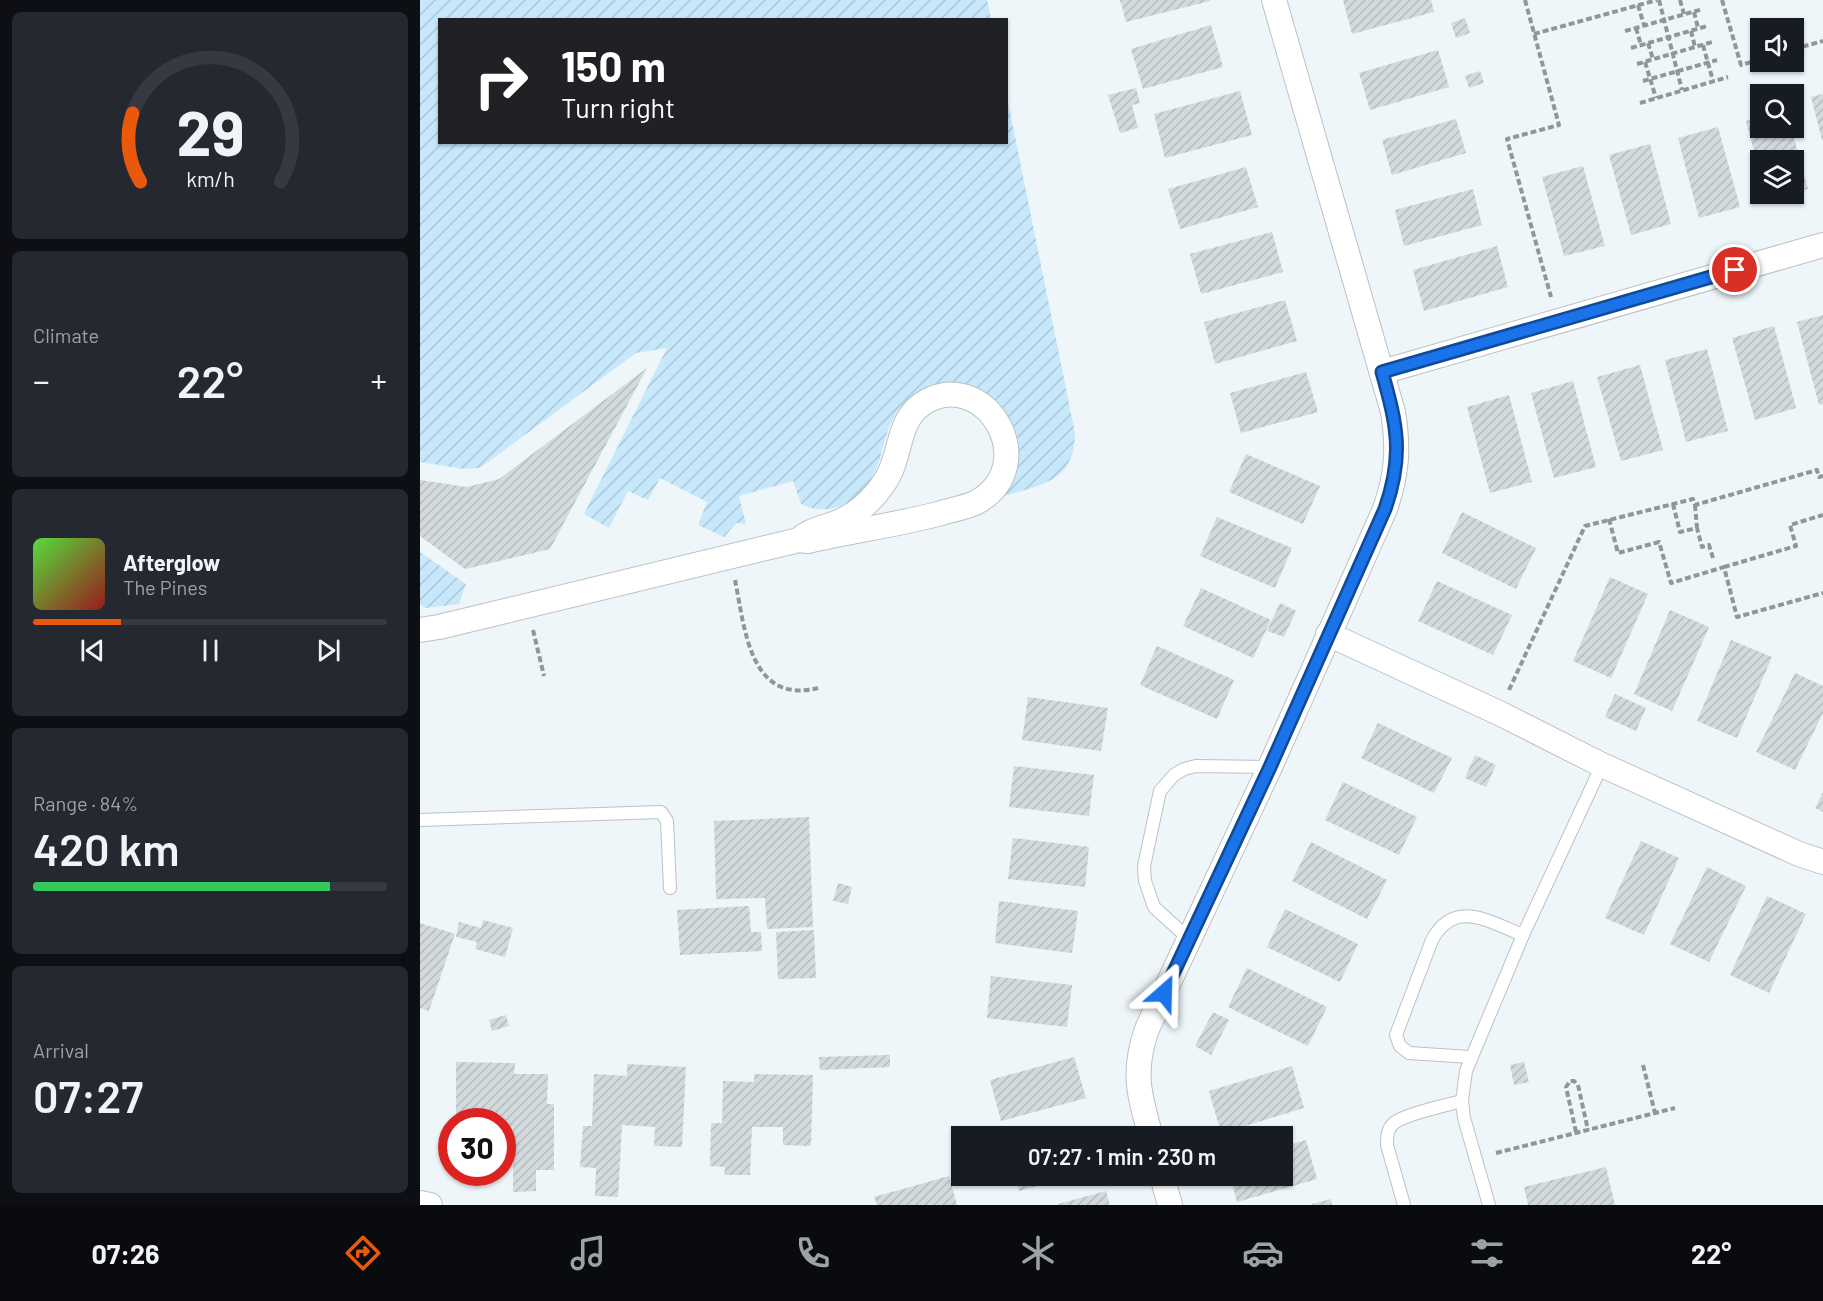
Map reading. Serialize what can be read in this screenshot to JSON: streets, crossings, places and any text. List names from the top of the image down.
{
  "page": {
    "turn": ["150 m", "Turn right"],
    "tile": [
      "Climate",
      ["Range · 84%", "420 km"],
      ["Arrival", "07:27"]
    ],
    "heat": ["−", "22°", "+"],
    "song": ["Afterglow", "The Pines"],
    "limit": "30",
    "trip": "07:27 · 1 min · 230 m",
    "tabs": ["07:26", "22°"],
    "gauge": ["29", "km/h"]
  }
}
